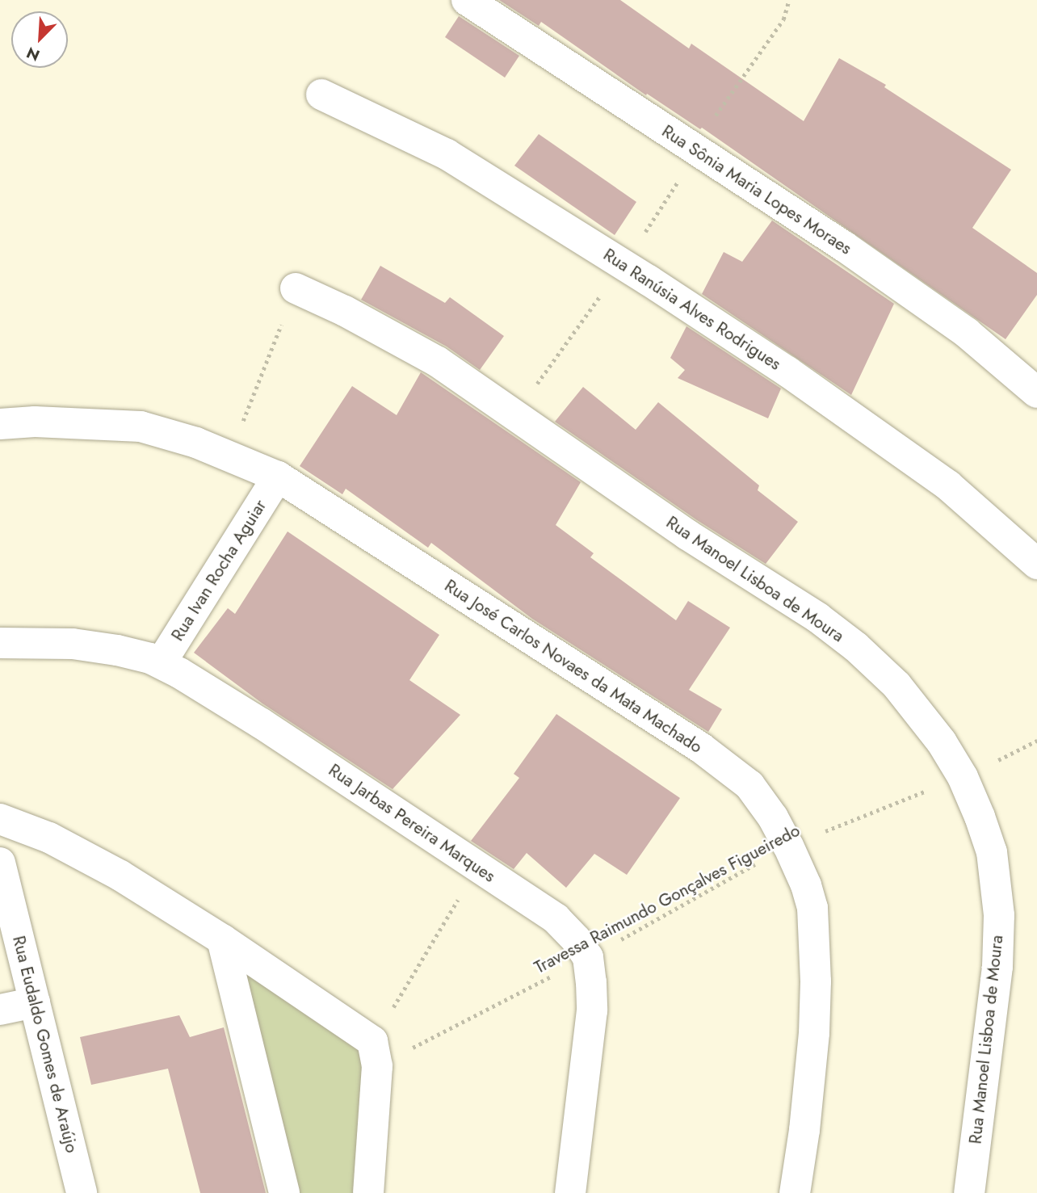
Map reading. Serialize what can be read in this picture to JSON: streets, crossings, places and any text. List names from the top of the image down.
{
  "streets": {
    "street": [
      "Rua Sônia Maria Lopes Moraes",
      "Rua Ranúsia Alves Rodrigues",
      "Rua Ivan Rocha Aguiar",
      "Rua Manoel Lisboa de Moura",
      "Rua José Carlos Novaes da Mata Machado",
      "Rua Jarbas Pereira Marques",
      "Rua Eudaldo Gomes de Araújo"
    ],
    "path": ["Travessa Raimundo Gonçalves Figueiredo"]
  },
  "crossings": [
    ["Rua Ivan Rocha Aguiar", "Rua José Carlos Novaes da Mata Machado"],
    ["Rua Ivan Rocha Aguiar", "Rua Jarbas Pereira Marques"],
    ["Rua Manoel Lisboa de Moura", "Travessa Raimundo Gonçalves Figueiredo"],
    ["Rua José Carlos Novaes da Mata Machado", "Travessa Raimundo Gonçalves Figueiredo"],
    ["Rua Jarbas Pereira Marques", "Travessa Raimundo Gonçalves Figueiredo"]
  ],
  "north": "bottom left"
}
